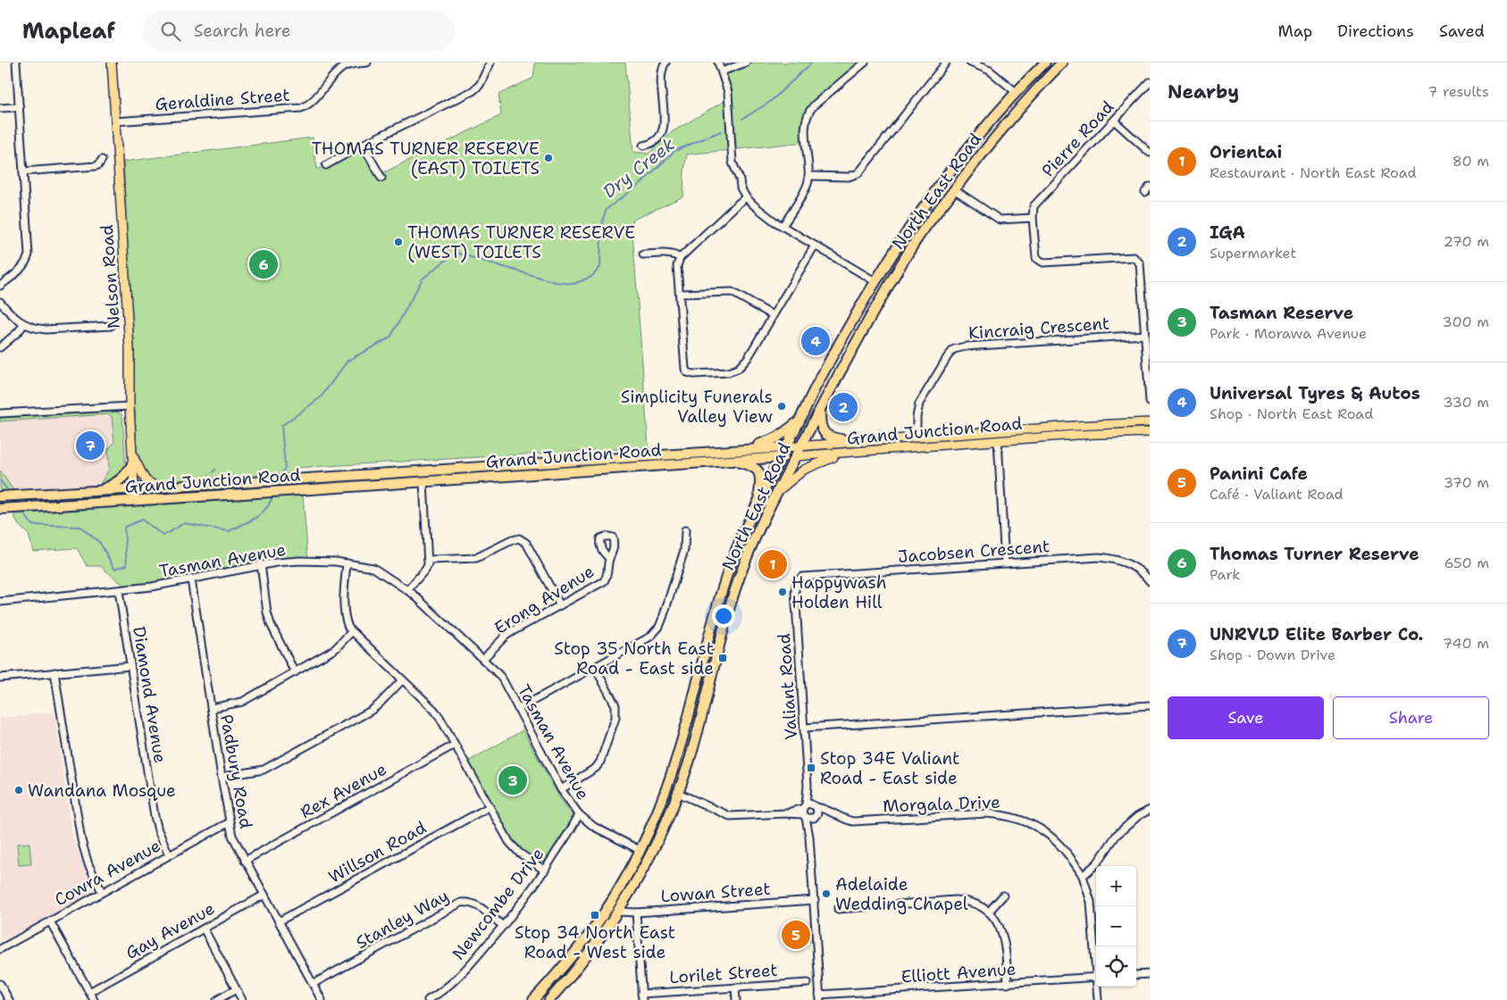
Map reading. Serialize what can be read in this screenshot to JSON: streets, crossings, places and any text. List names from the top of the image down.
{
  "streets": {
    "highway": ["North East Road", "Grand Junction Road"],
    "main road": ["Nelson Road"],
    "street": [
      "Geraldine Street",
      "Pierre Road",
      "Kincraig Crescent",
      "Jacobsen Crescent",
      "Tasman Avenue",
      "Erong Avenue",
      "Valiant Road",
      "Diamond Avenue",
      "Padbury Road",
      "Rex Avenue",
      "Morgala Drive",
      "Willson Road",
      "Cowra Avenue",
      "Lowan Street",
      "Newcombe Drive",
      "Stanley Way",
      "Gay Avenue",
      "Elliott Avenue",
      "Lorilet Street"
    ]
  },
  "crossings": [
    ["Geraldine Street", "Nelson Road"],
    ["North East Road", "Grand Junction Road"],
    ["North East Road", "Tasman Avenue"],
    ["North East Road", "Lowan Street"],
    ["Nelson Road", "Grand Junction Road"],
    ["Kincraig Crescent", "Grand Junction Road"],
    ["Jacobsen Crescent", "Valiant Road"],
    ["Tasman Avenue", "Erong Avenue"],
    ["Tasman Avenue", "Diamond Avenue"],
    ["Tasman Avenue", "Padbury Road"],
    ["Tasman Avenue", "Newcombe Drive"],
    ["Valiant Road", "Morgala Drive"],
    ["Valiant Road", "Lowan Street"],
    ["Valiant Road", "Elliott Avenue"],
    ["Diamond Avenue", "Cowra Avenue"],
    ["Padbury Road", "Rex Avenue"],
    ["Padbury Road", "Willson Road"],
    ["Padbury Road", "Cowra Avenue"],
    ["Padbury Road", "Stanley Way"],
    ["Padbury Road", "Gay Avenue"],
    ["Newcombe Drive", "Stanley Way"]
  ],
  "water": ["Dry Creek"],
  "places": {
    "other": [
      "THOMAS TURNER RESERVE (EAST) TOILETS",
      "THOMAS TURNER RESERVE (WEST) TOILETS",
      "Simplicity Funerals Valley View",
      "Happywash Holden Hill",
      "Wandana Mosque",
      "Adelaide Wedding Chapel"
    ],
    "transit": ["Stop 35 North East Road - East side", "Stop 34E Valiant Road - East side", "Stop 34 North East Road - West side"]
  },
  "page": {
    "header": "Mapleaf",
    "search": "Search here",
    "nav": ["Map", "Directions", "Saved"],
    "heading": ["Nearby", "7 results"],
    "list": [
      {
        "mark": "1",
        "name": "Orientai",
        "note": "Restaurant · North East Road",
        "value": "80 m"
      },
      {
        "mark": "2",
        "name": "IGA",
        "note": "Supermarket",
        "value": "270 m"
      },
      {
        "mark": "3",
        "name": "Tasman Reserve",
        "note": "Park · Morawa Avenue",
        "value": "300 m"
      },
      {
        "mark": "4",
        "name": "Universal Tyres & Autos",
        "note": "Shop · North East Road",
        "value": "330 m"
      },
      {
        "mark": "5",
        "name": "Panini Cafe",
        "note": "Café · Valiant Road",
        "value": "370 m"
      },
      {
        "mark": "6",
        "name": "Thomas Turner Reserve",
        "note": "Park",
        "value": "650 m"
      },
      {
        "mark": "7",
        "name": "UNRVLD Elite Barber Co.",
        "note": "Shop · Down Drive",
        "value": "740 m"
      }
    ],
    "pins": [
      "6",
      "4",
      "2",
      "7",
      "1",
      "3",
      "5"
    ],
    "buttons": ["Save", "Share"],
    "map_buttons": ["+", "−"]
  }
}
